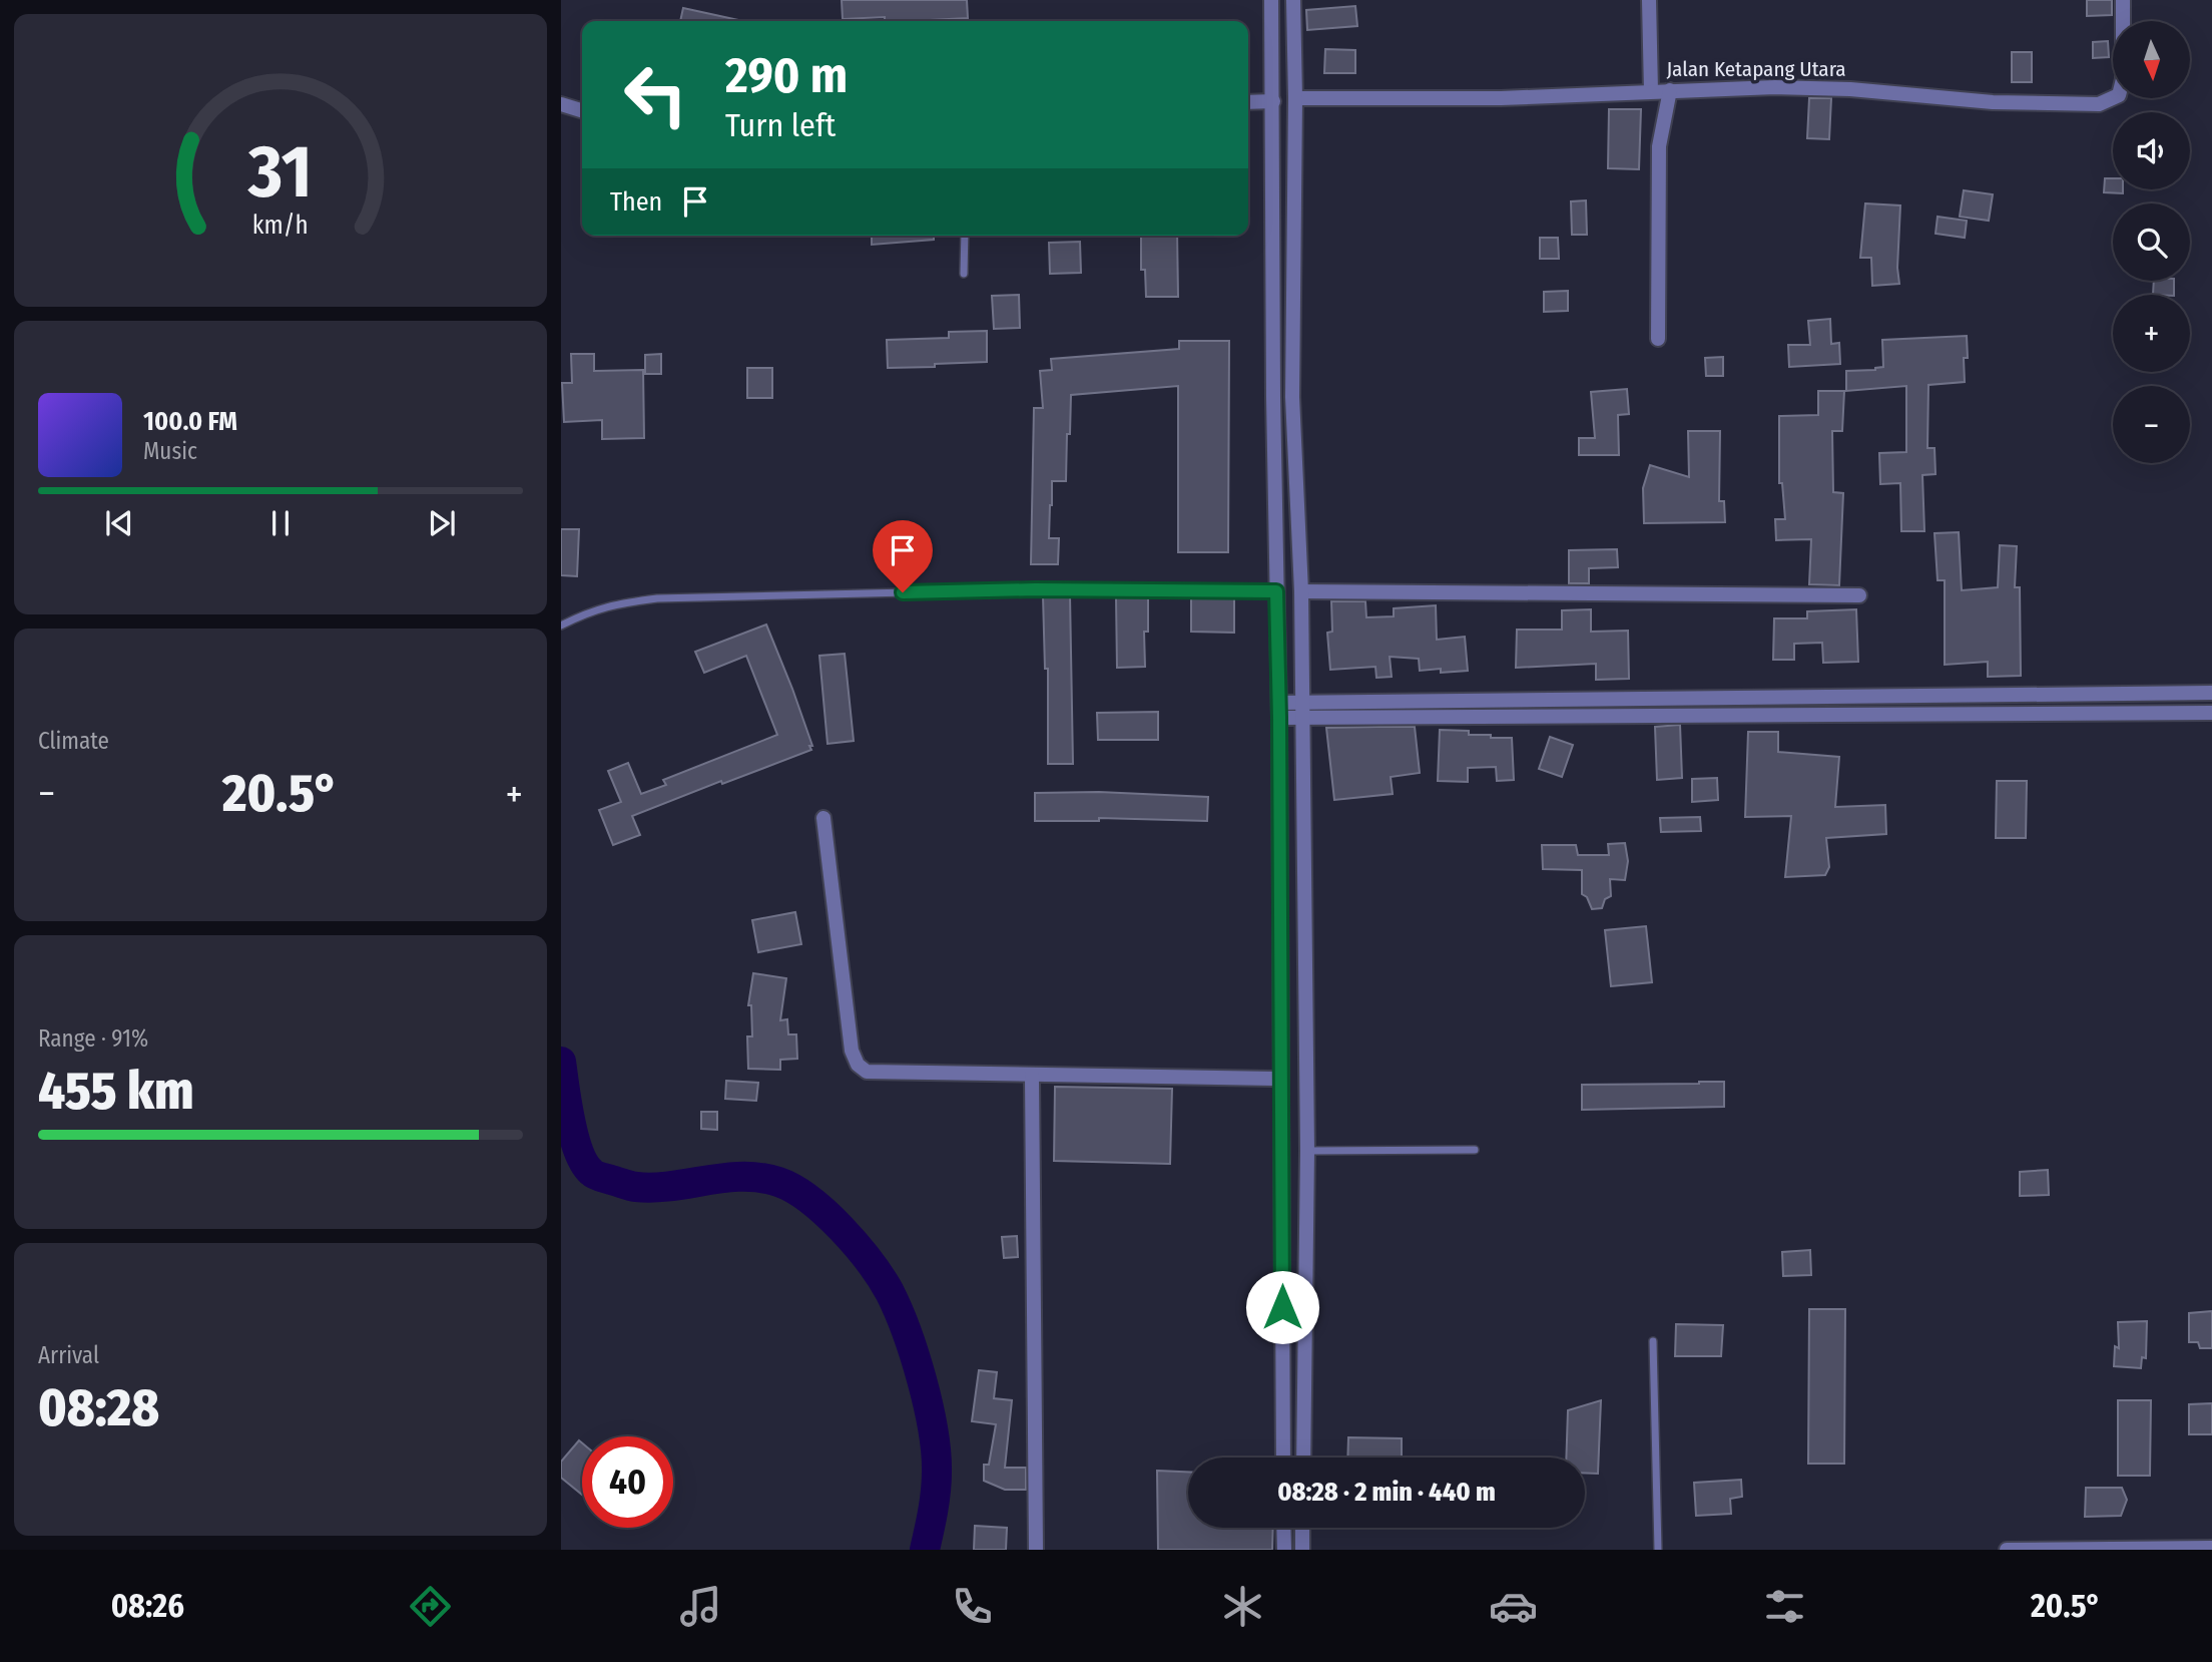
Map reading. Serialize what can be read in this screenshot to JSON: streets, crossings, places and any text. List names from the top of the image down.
{
  "streets": {
    "street": ["Jalan Ketapang Utara"]
  },
  "north": "bottom",
  "page": {
    "map_buttons": ["+", "−"],
    "turn": ["290 m", "Turn left"],
    "then": "Then",
    "song": ["100.0 FM", "Music"],
    "tile": [
      "Climate",
      ["Range · 91%", "455 km"],
      ["Arrival", "08:28"]
    ],
    "heat": ["−", "20.5°", "+"],
    "limit": "40",
    "trip": "08:28 · 2 min · 440 m",
    "tabs": ["08:26", "20.5°"],
    "gauge": ["31", "km/h"]
  }
}
